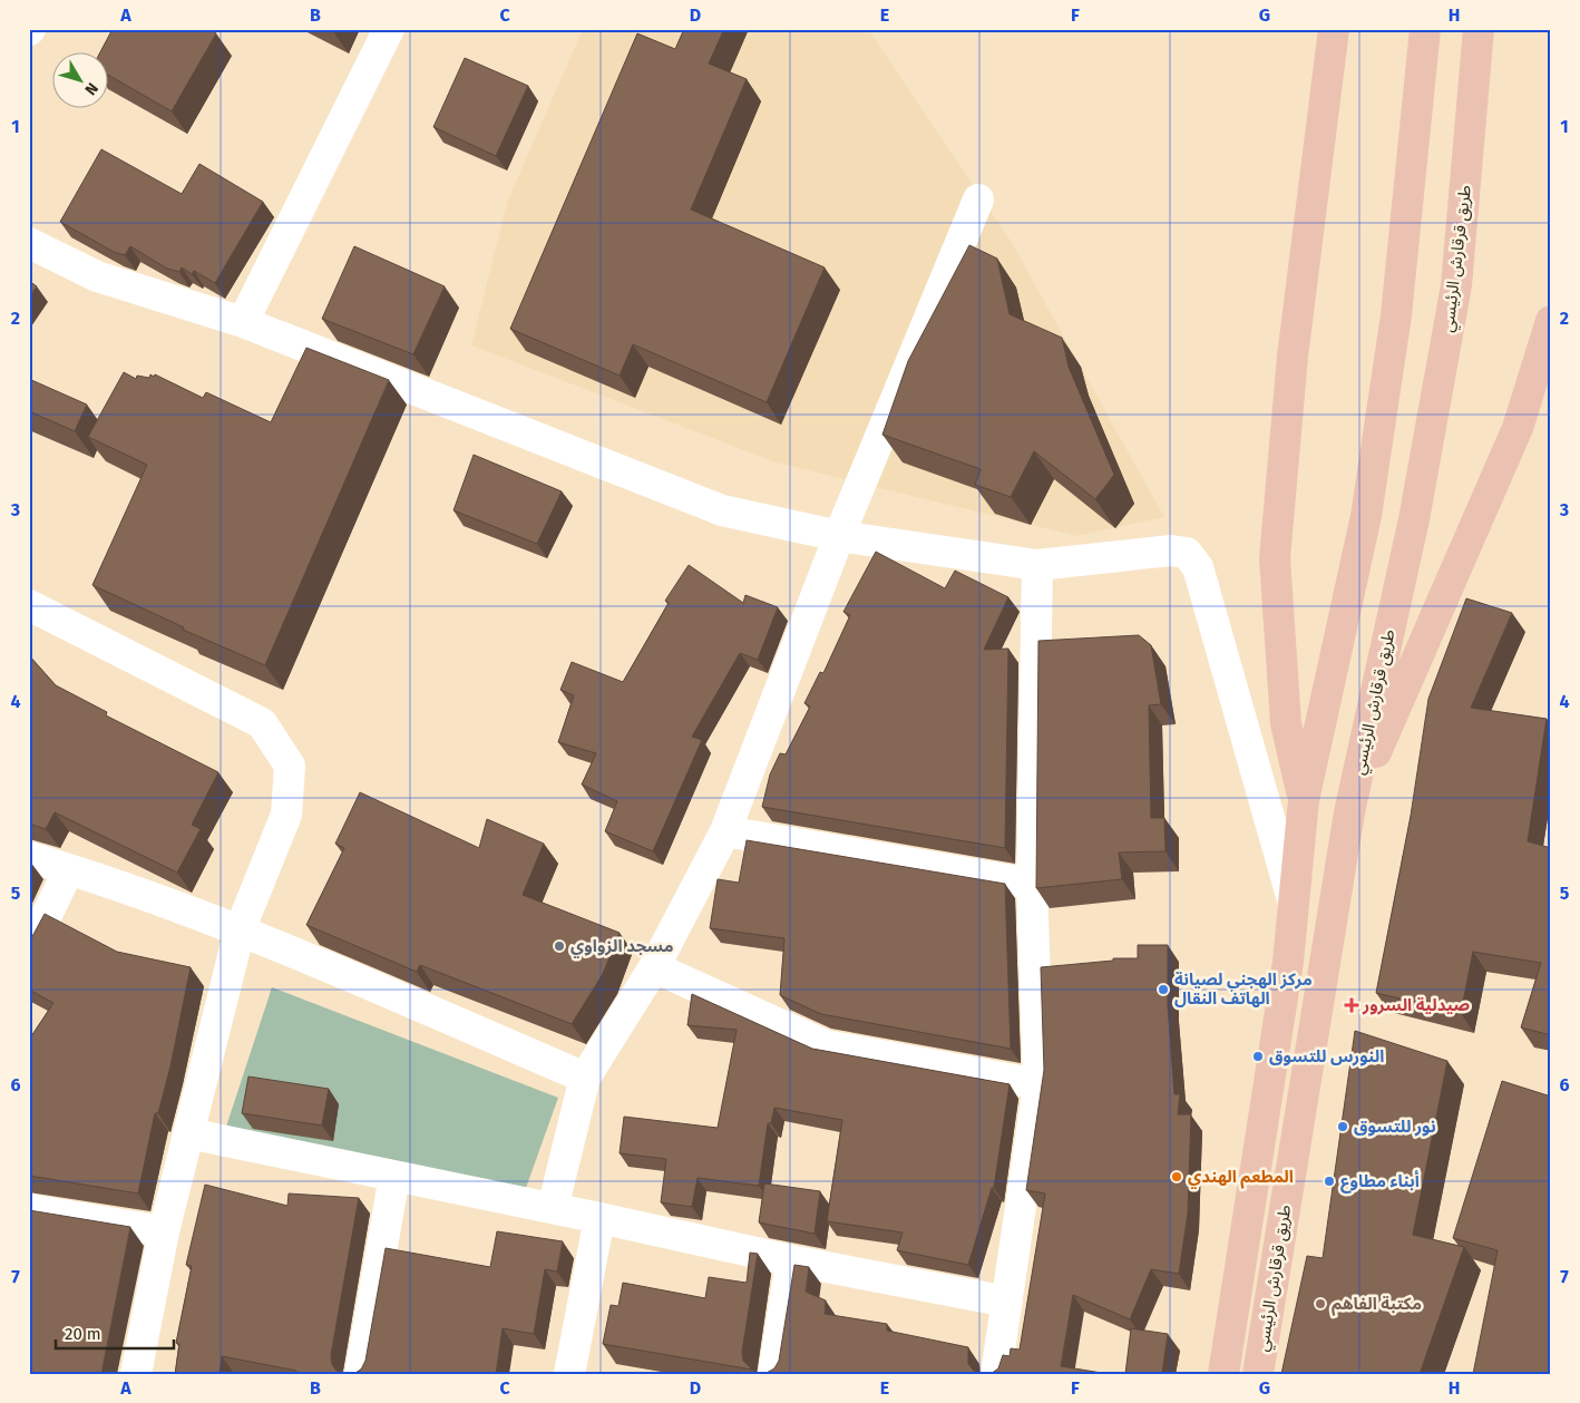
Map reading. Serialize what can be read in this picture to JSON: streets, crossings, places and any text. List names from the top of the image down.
{
  "streets": {
    "main road": ["طريق قرقارش الرئيسي"]
  },
  "places": {
    "other": [
      "مسجد الزواوي",
      "مركز الهجني لصيانة الهاتف النقال",
      "النورس للتسوق",
      "نور للتسوق",
      "المطعم الهندي",
      "أبناء مطاوع",
      "مكتبة الفاهم"
    ],
    "health": ["صيدلية السرور"]
  },
  "scale_bar": "20 m",
  "north": "bottom right",
  "grid": {
    "columns": [
      "A",
      "B",
      "C",
      "D",
      "E",
      "F",
      "G",
      "H"
    ],
    "rows": [
      "1",
      "2",
      "3",
      "4",
      "5",
      "6",
      "7"
    ]
  }
}
